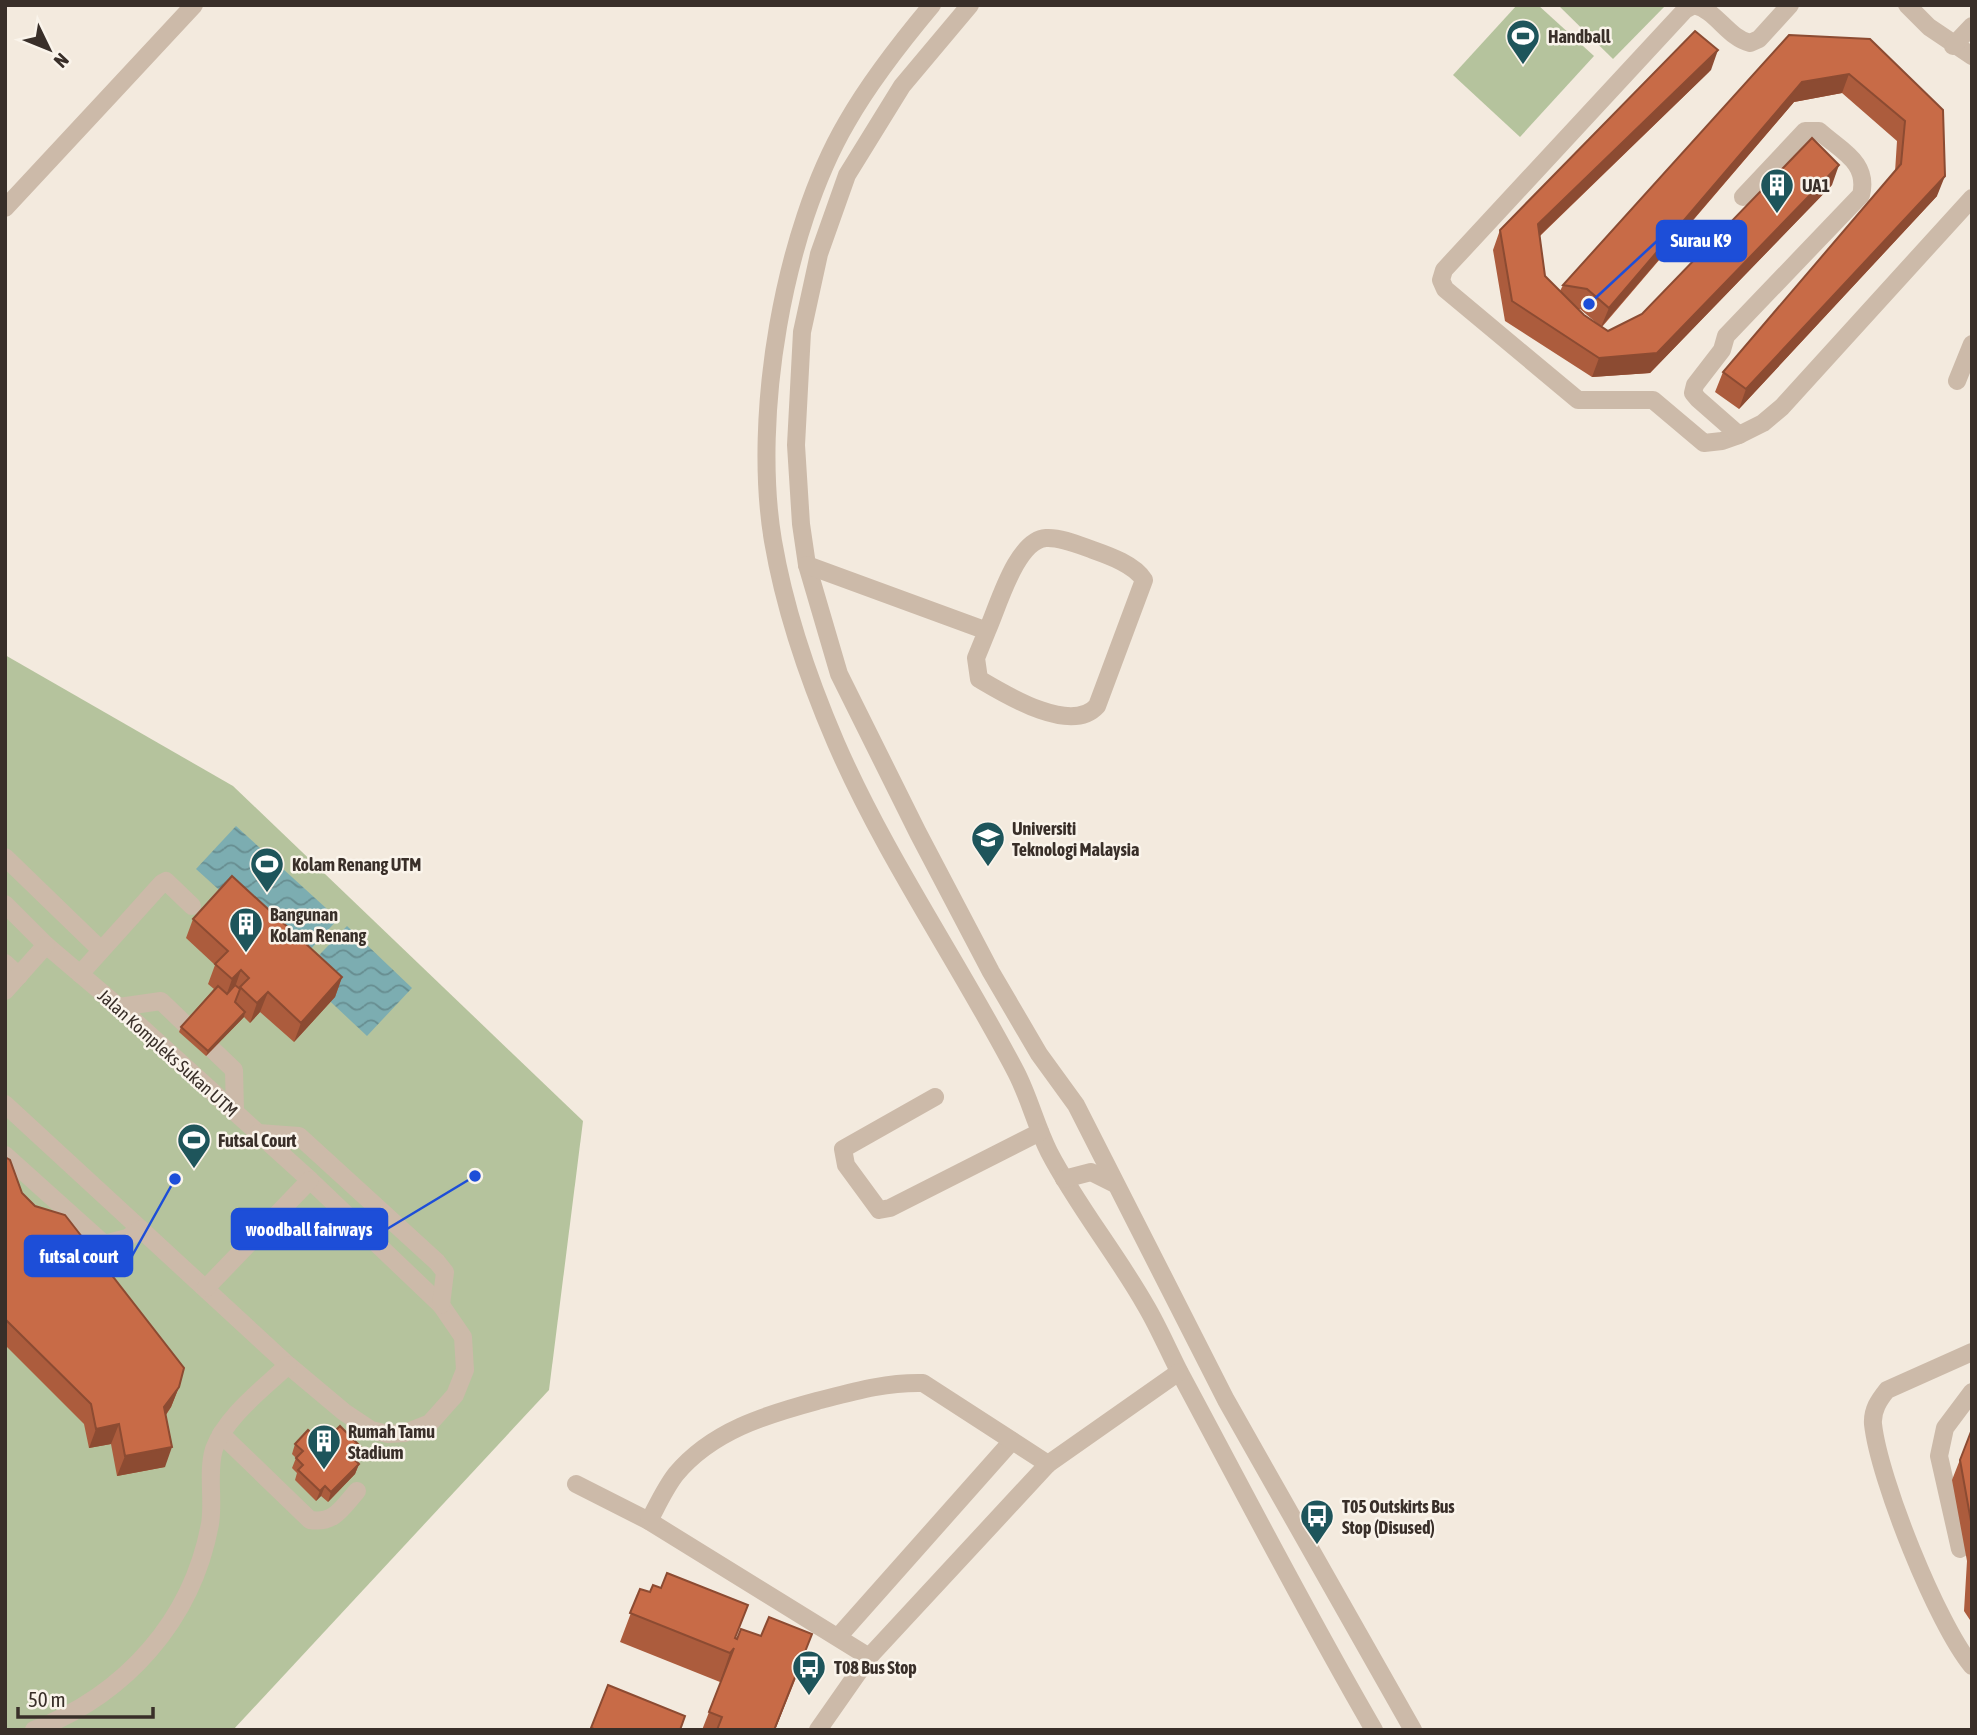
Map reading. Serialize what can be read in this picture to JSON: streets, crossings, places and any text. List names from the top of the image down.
{
  "streets": {
    "street": ["Jalan Kompleks Sukan UTM"]
  },
  "places": {
    "sports": ["Handball", "Kolam Renang UTM", "Futsal Court"],
    "building": ["UA1", "Bangunan Kolam Renang", "Rumah Tamu Stadium"],
    "other": ["Surau K9", "woodball fairways", "futsal court"],
    "school or university": ["Universiti Teknologi Malaysia"],
    "bus stop": ["T05 Outskirts Bus Stop (Disused)", "T08 Bus Stop"]
  },
  "scale_bar": "50 m",
  "north": "bottom right"
}
